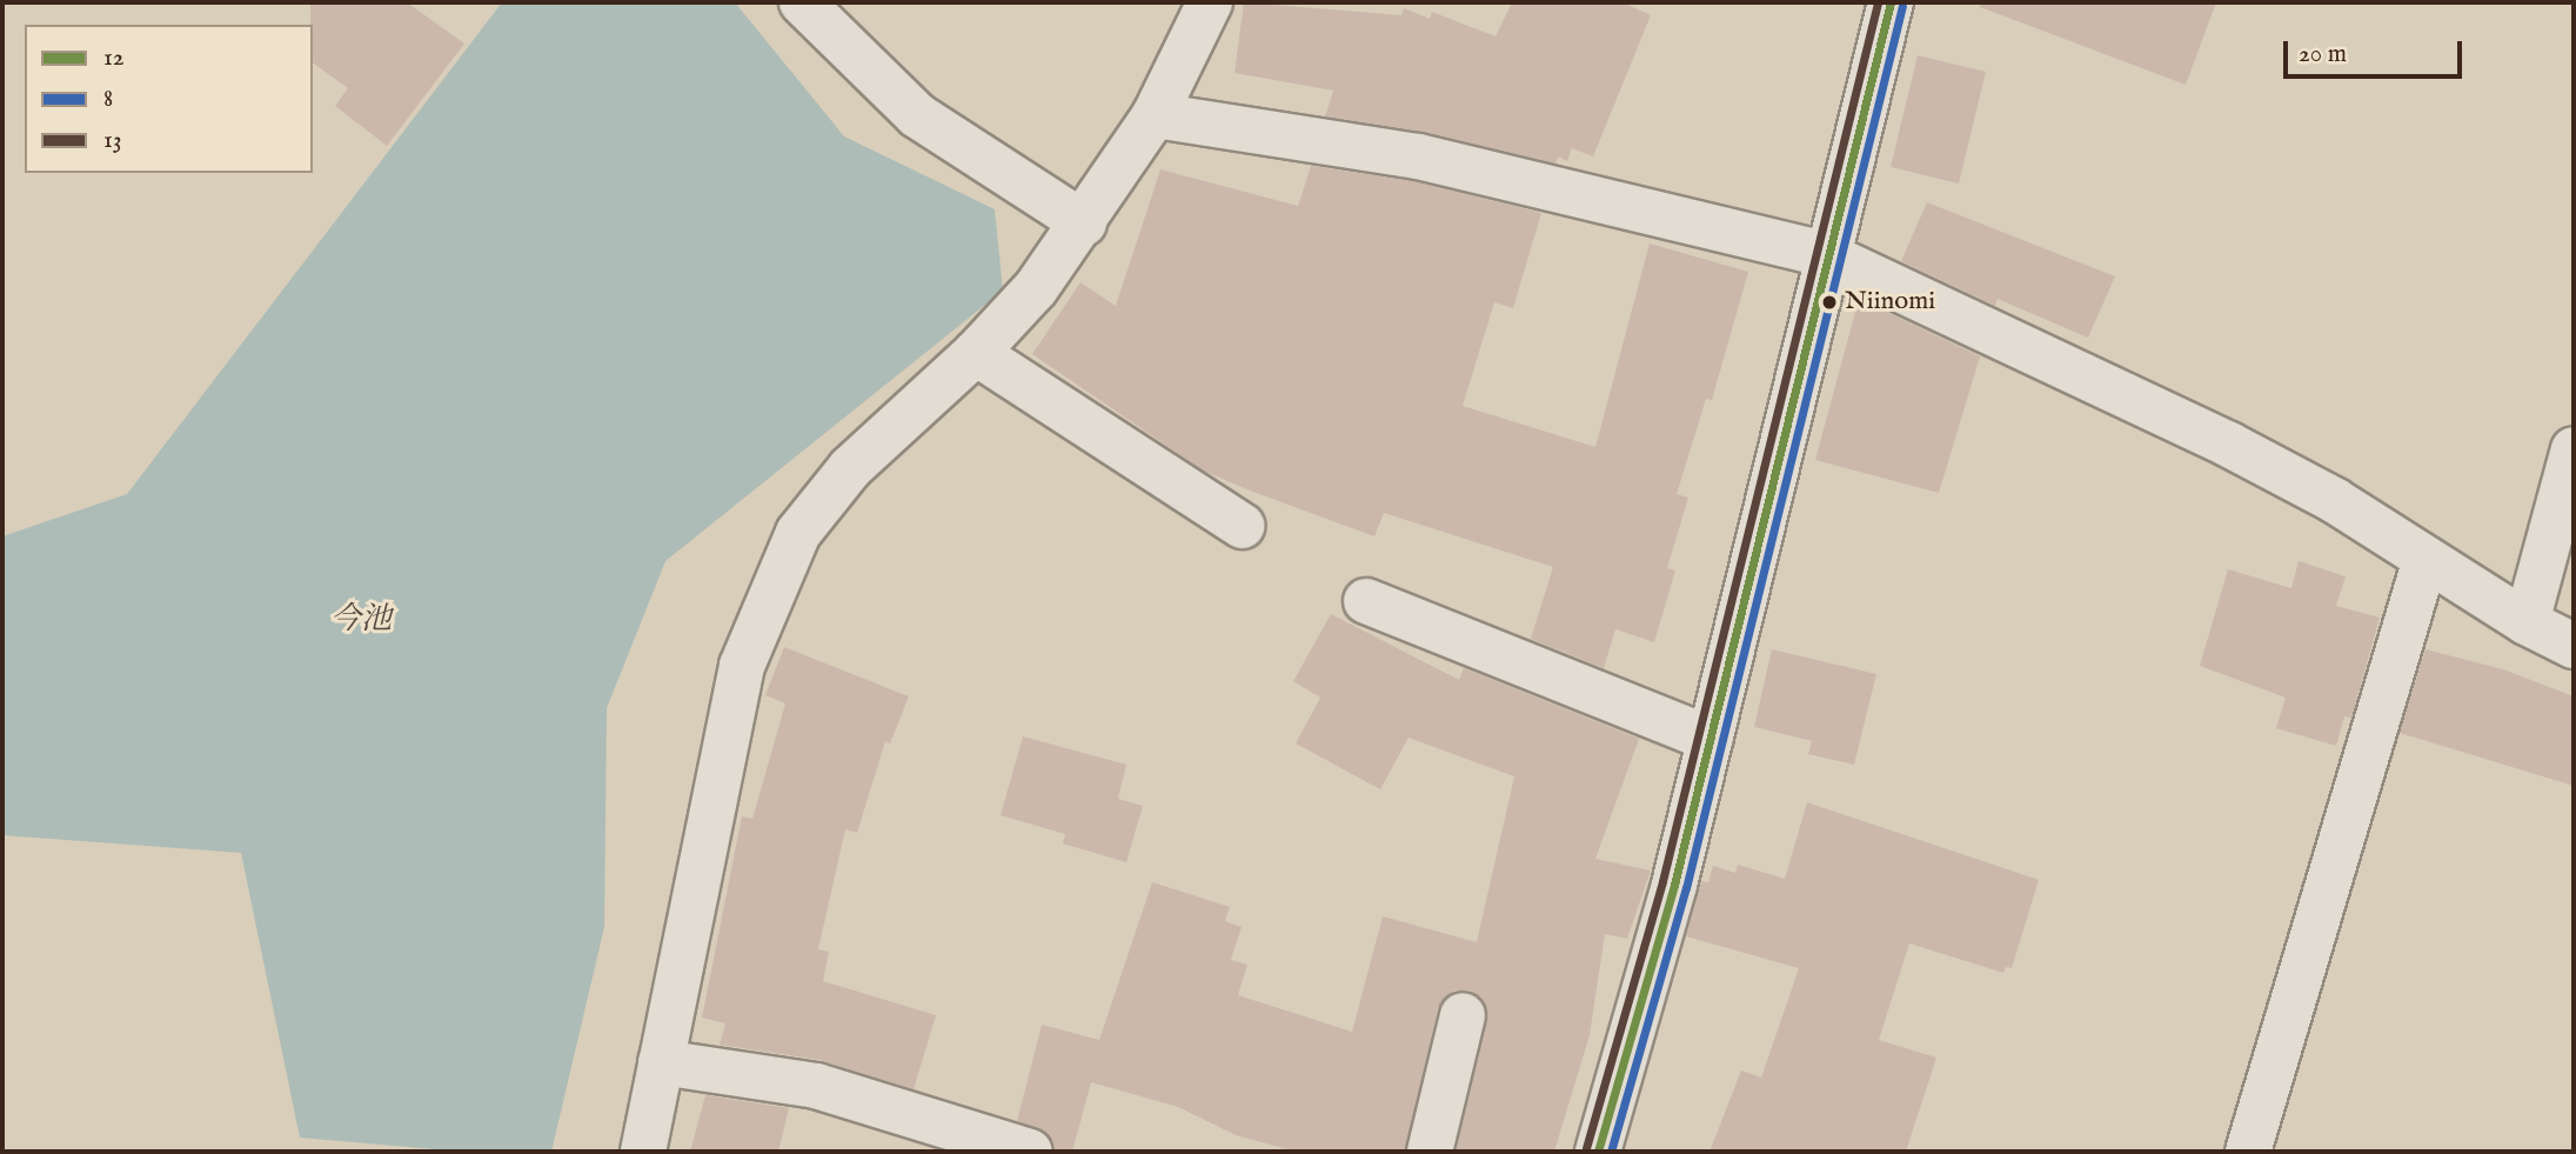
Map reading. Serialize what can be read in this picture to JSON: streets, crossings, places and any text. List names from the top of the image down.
{
  "water": ["今池"],
  "places": ["Niinomi"],
  "lines": ["transit line 12", "transit line 13", "transit line 8"],
  "legend": ["12", "8", "13"],
  "scale_bar": "20 m"
}
